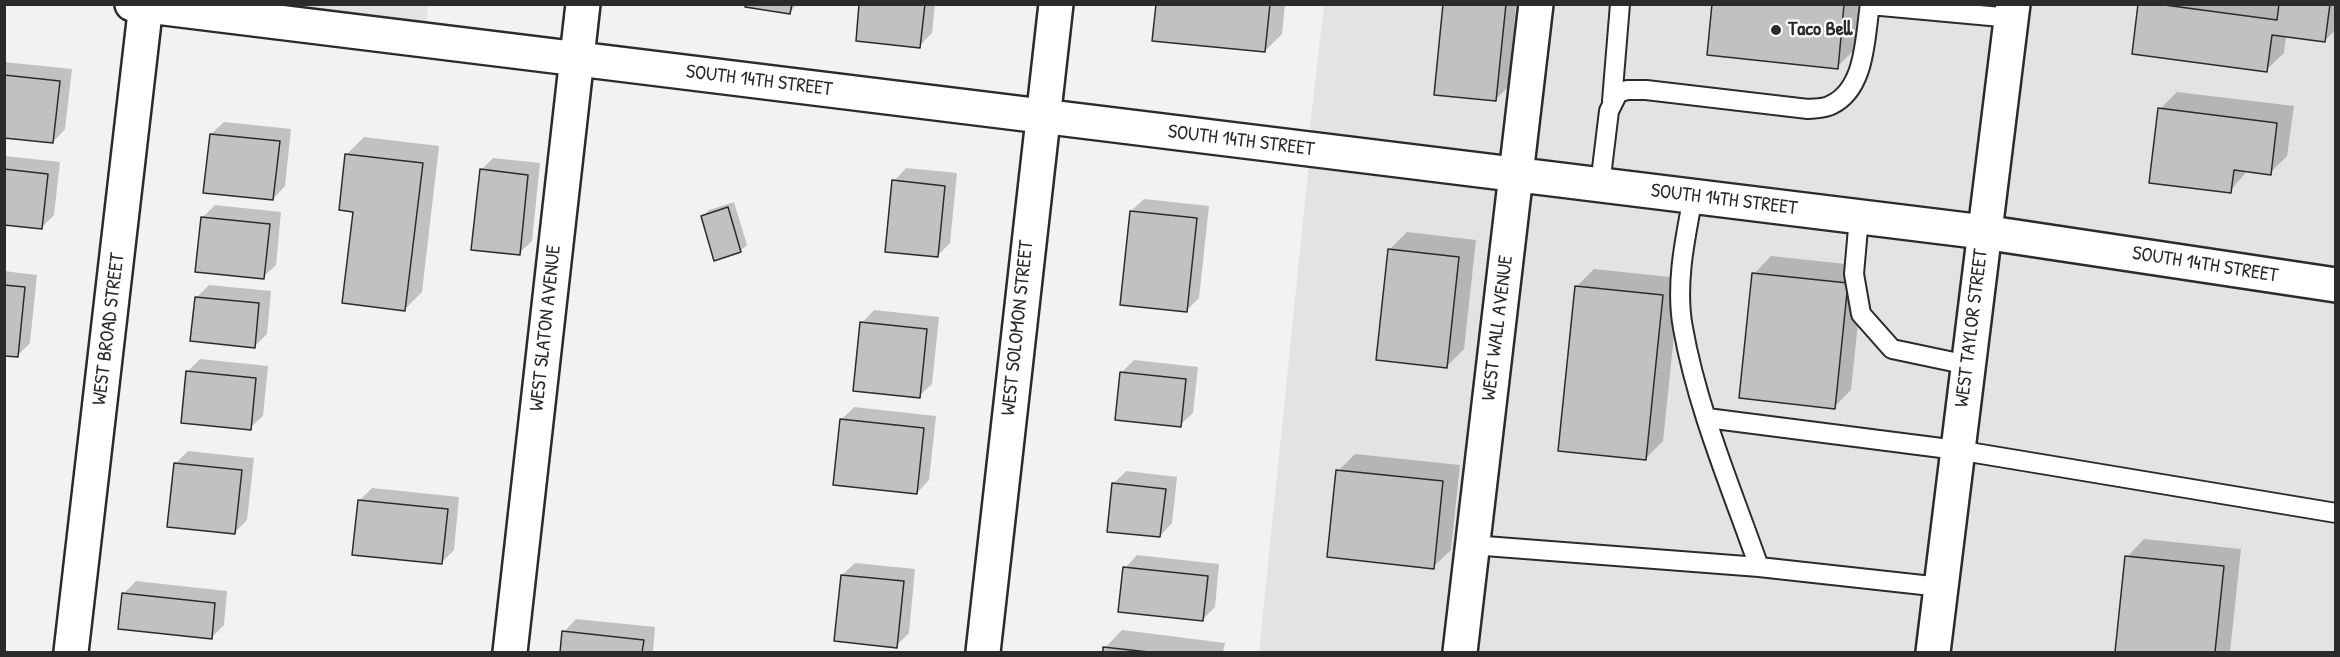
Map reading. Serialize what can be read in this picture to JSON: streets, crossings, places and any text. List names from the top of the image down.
{
  "streets": {
    "street": [
      "SOUTH 14TH STREET",
      "WEST SLATON AVENUE",
      "WEST SOLOMON STREET",
      "WEST WALL AVENUE",
      "WEST TAYLOR STREET",
      "WEST BROAD STREET"
    ]
  },
  "crossings": [
    ["SOUTH 14TH STREET", "WEST SLATON AVENUE"],
    ["SOUTH 14TH STREET", "WEST SOLOMON STREET"],
    ["SOUTH 14TH STREET", "WEST WALL AVENUE"],
    ["SOUTH 14TH STREET", "WEST TAYLOR STREET"],
    ["SOUTH 14TH STREET", "WEST BROAD STREET"]
  ],
  "places": ["Taco Bell"]
}
